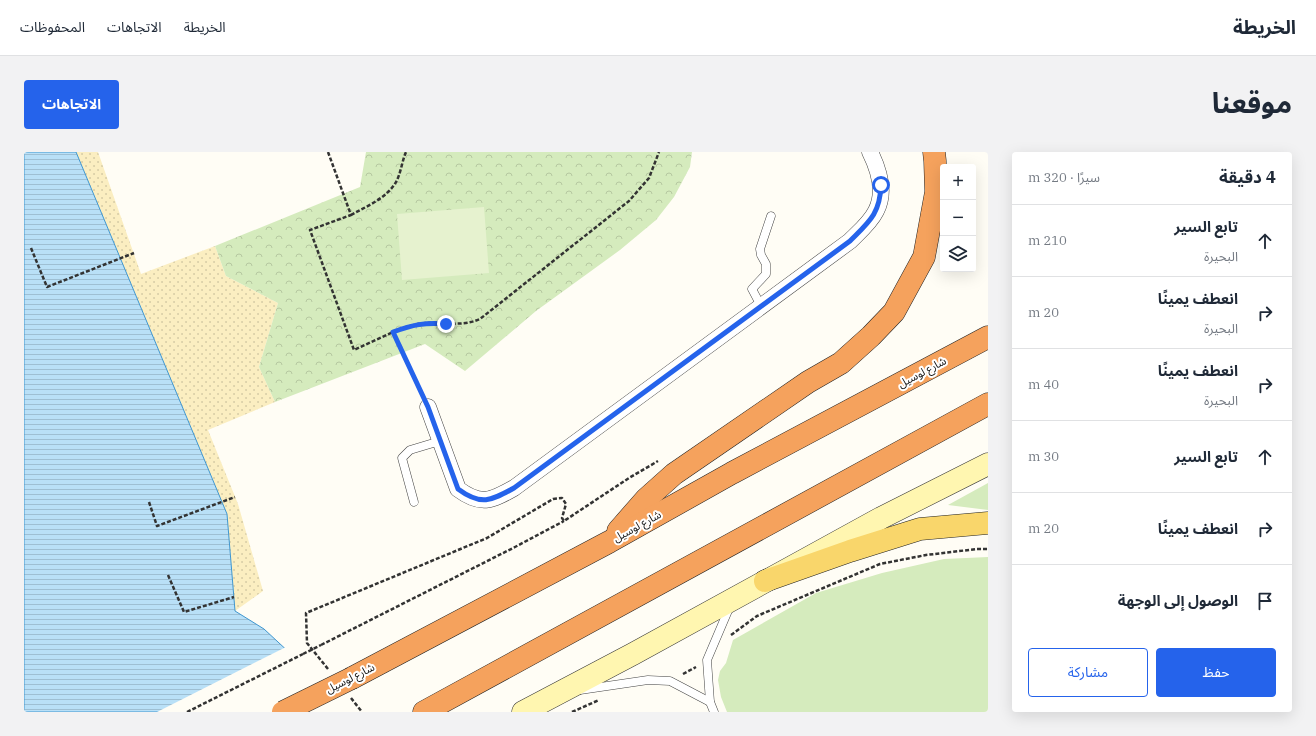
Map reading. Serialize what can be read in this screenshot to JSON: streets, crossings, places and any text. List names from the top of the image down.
{
  "streets": {
    "highway": ["شارع لوسيل"]
  },
  "page": {
    "header": "الخريطة",
    "nav": ["الخريطة", "الاتجاهات", "المحفوظات"],
    "title": "موقعنا",
    "buttons": [
      "الاتجاهات",
      ["حفظ", "مشاركة"]
    ],
    "heading": ["4 دقيقة", "سيرًا · 320 m"],
    "map_buttons": ["+", "−"],
    "list": [
      ["تابع السير", "البحيرة", "210 m"],
      ["انعطف يمينًا", "البحيرة", "20 m"],
      ["انعطف يمينًا", "البحيرة", "40 m"],
      ["تابع السير", "30 m"],
      ["انعطف يمينًا", "20 m"],
      "الوصول إلى الوجهة"
    ]
  }
}
